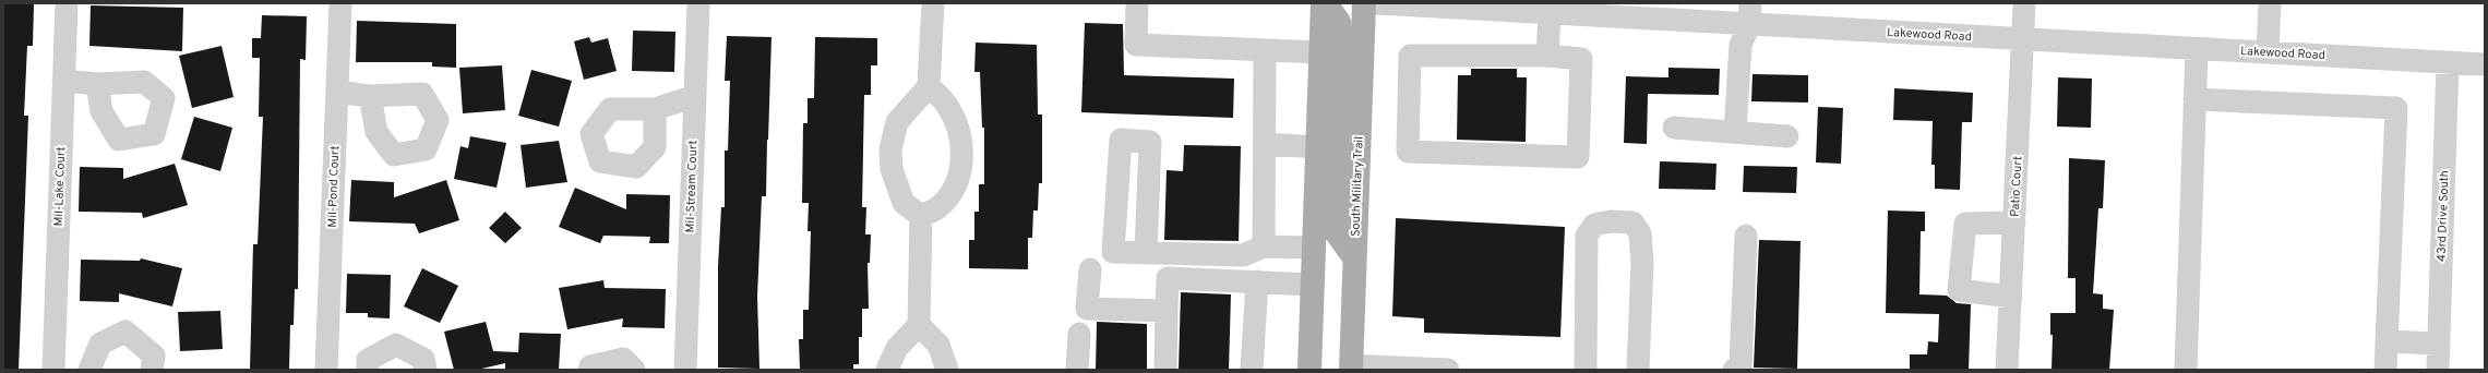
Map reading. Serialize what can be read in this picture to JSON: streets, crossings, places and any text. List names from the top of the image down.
{
  "streets": {
    "main road": ["South Military Trail"],
    "street": [
      "Lakewood Road",
      "Mil-Lake Court",
      "Mil-Pond Court",
      "Mil-Stream Court",
      "Patio Court",
      "43rd Drive South"
    ]
  },
  "crossings": [
    ["Lakewood Road", "Patio Court"],
    ["Lakewood Road", "43rd Drive South"]
  ]
}
